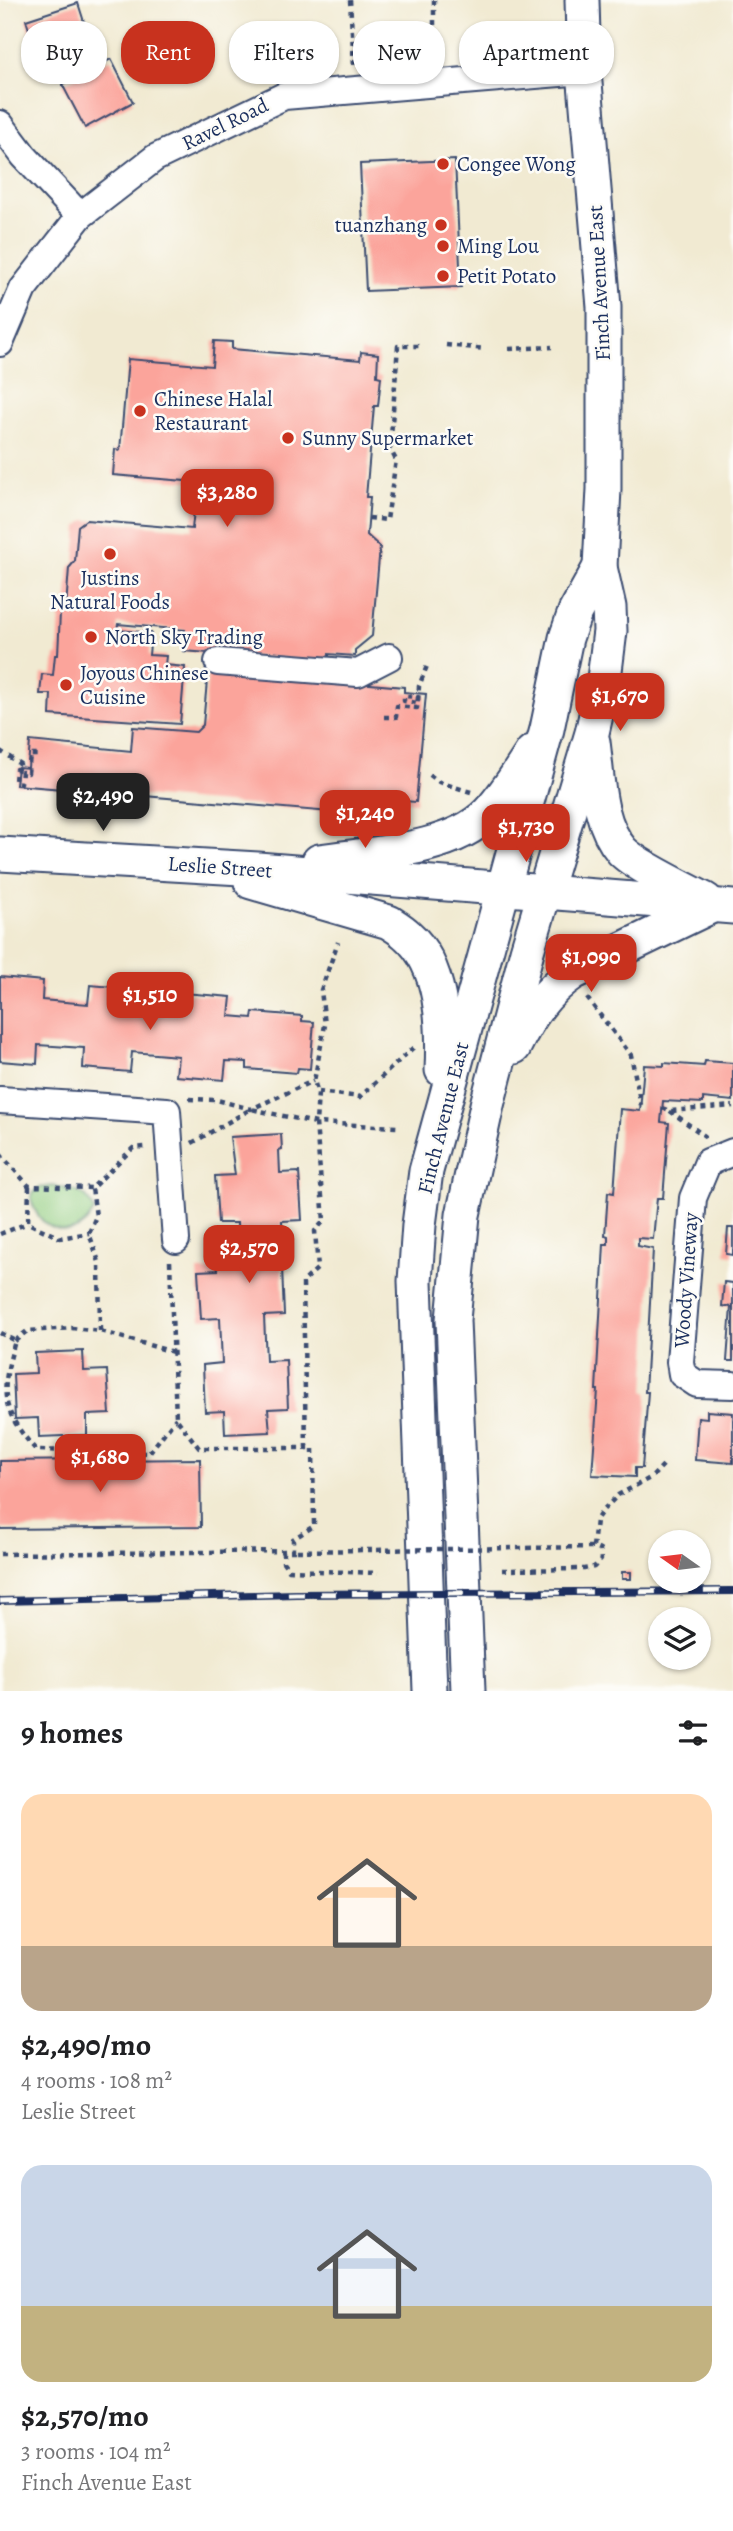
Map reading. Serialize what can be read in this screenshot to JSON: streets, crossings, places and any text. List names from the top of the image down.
{
  "streets": {
    "main road": ["Finch Avenue East", "Leslie Street"],
    "street": ["Ravel Road", "Woody Vineway"]
  },
  "crossings": [
    ["Finch Avenue East", "Leslie Street"]
  ],
  "places": [
    "Congee Wong",
    "tuanzhang",
    "Ming Lou",
    "Petit Potato",
    "Chinese Halal Restaurant",
    "Sunny Supermarket",
    "Justins Natural Foods",
    "North Sky Trading",
    "Joyous Chinese Cuisine"
  ],
  "north": "left",
  "page": {
    "chip": [
      "Buy",
      "Rent",
      "Filters",
      "New",
      "Apartment"
    ],
    "price": [
      "$3,280",
      "$1,670",
      "$2,490",
      "$1,240",
      "$1,730",
      "$1,090",
      "$1,510",
      "$2,570",
      "$1,680"
    ],
    "heading": "9 homes",
    "list": [
      {
        "name": "$2,490/mo",
        "note": "4 rooms · 108 m² · Leslie Street"
      },
      {
        "name": "$2,570/mo",
        "note": "3 rooms · 104 m² · Finch Avenue East"
      }
    ]
  }
}
